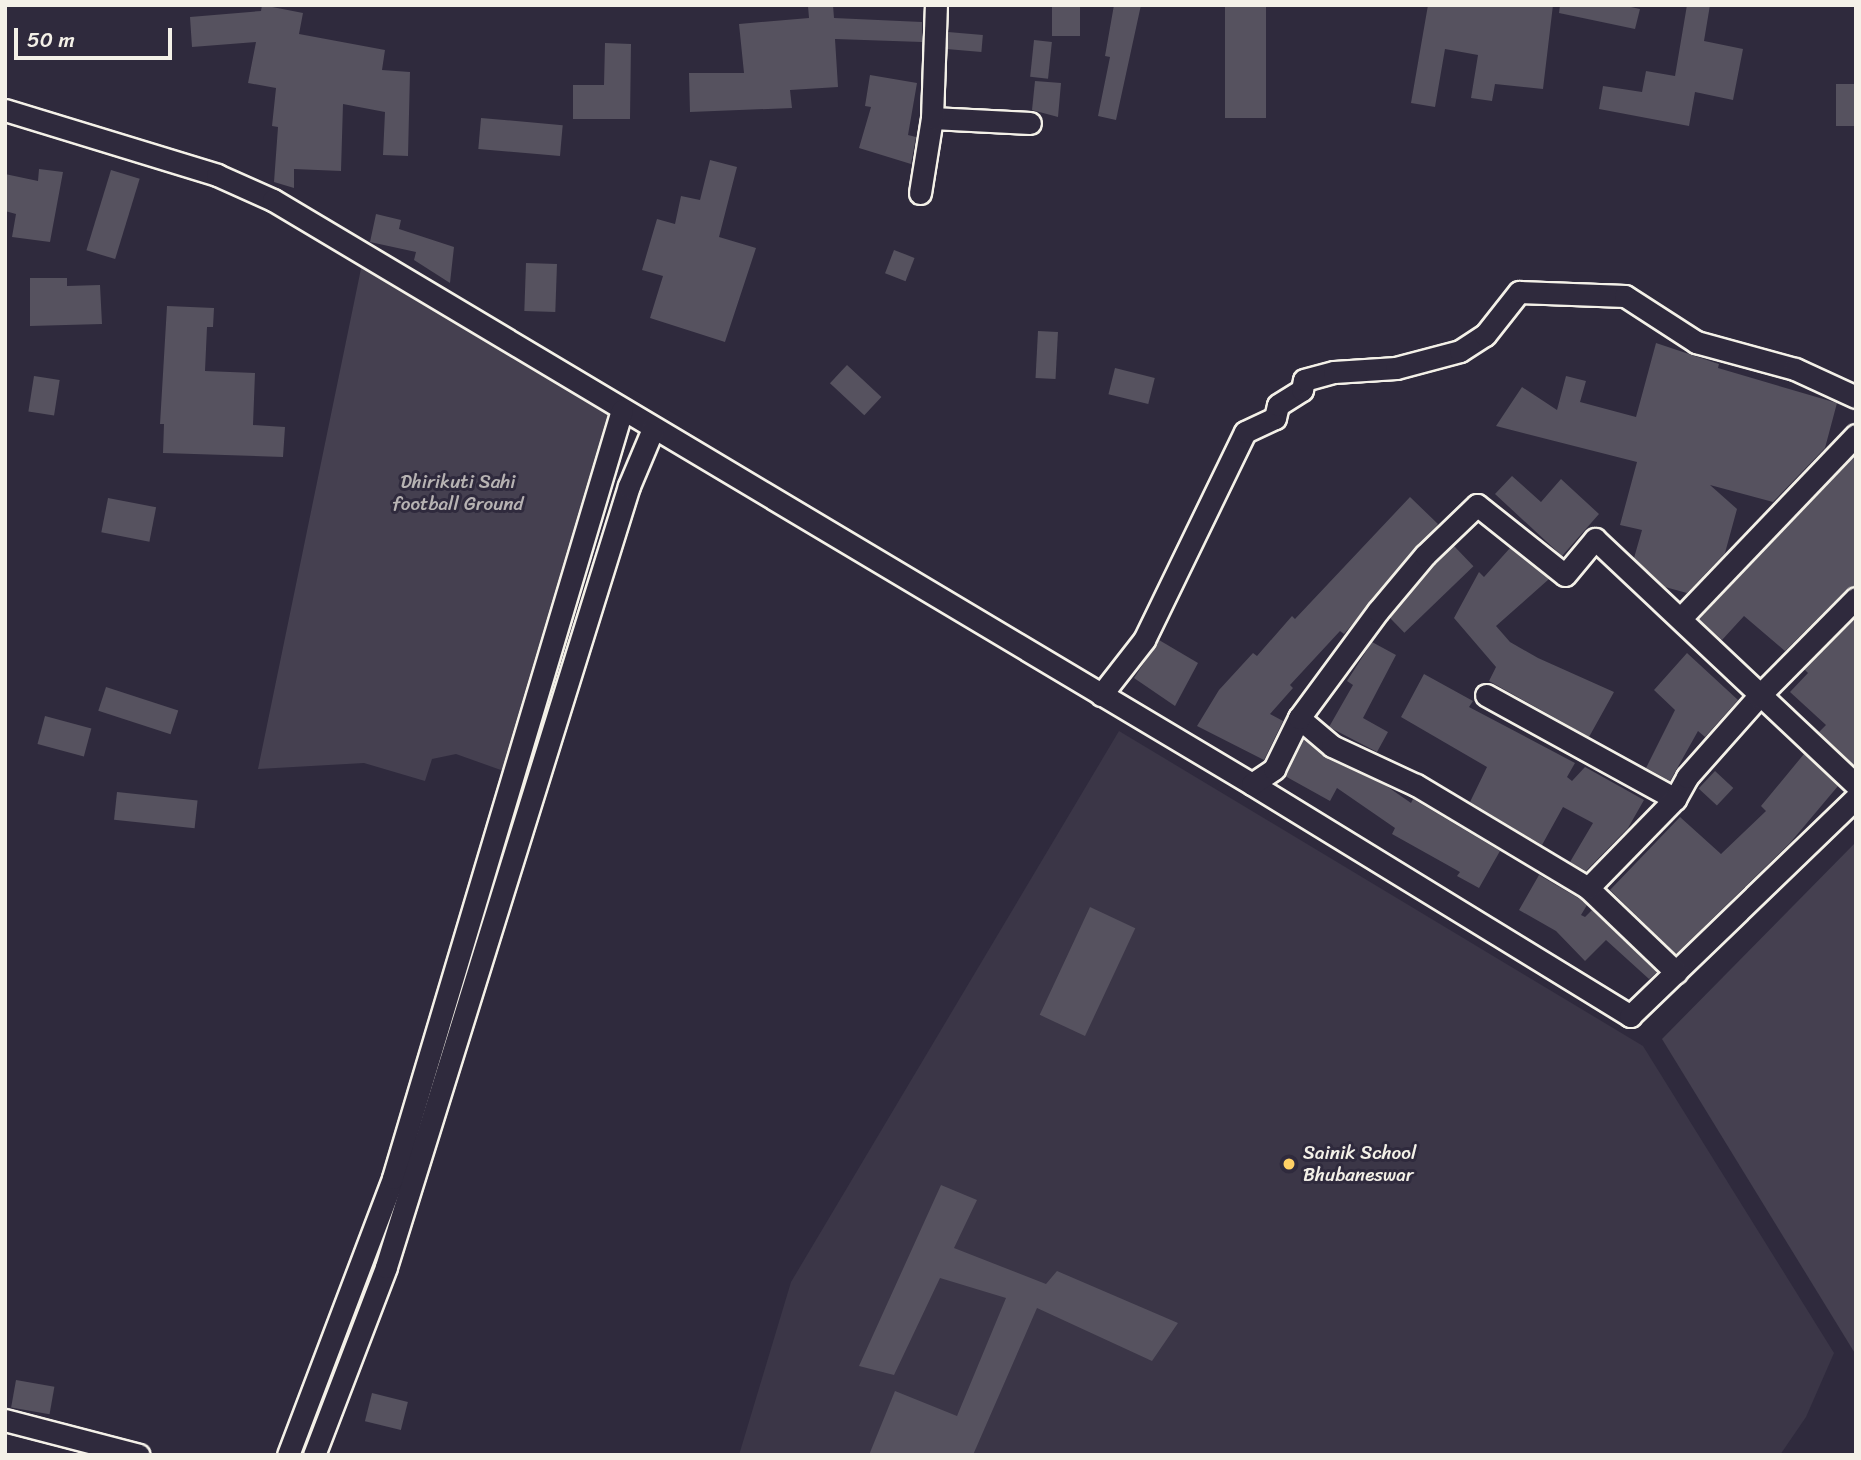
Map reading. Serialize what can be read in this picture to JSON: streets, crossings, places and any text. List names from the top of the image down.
{
  "parks": ["Dhirikuti Sahi football Ground"],
  "places": ["Sainik School Bhubaneswar"],
  "scale_bar": "50 m"
}
